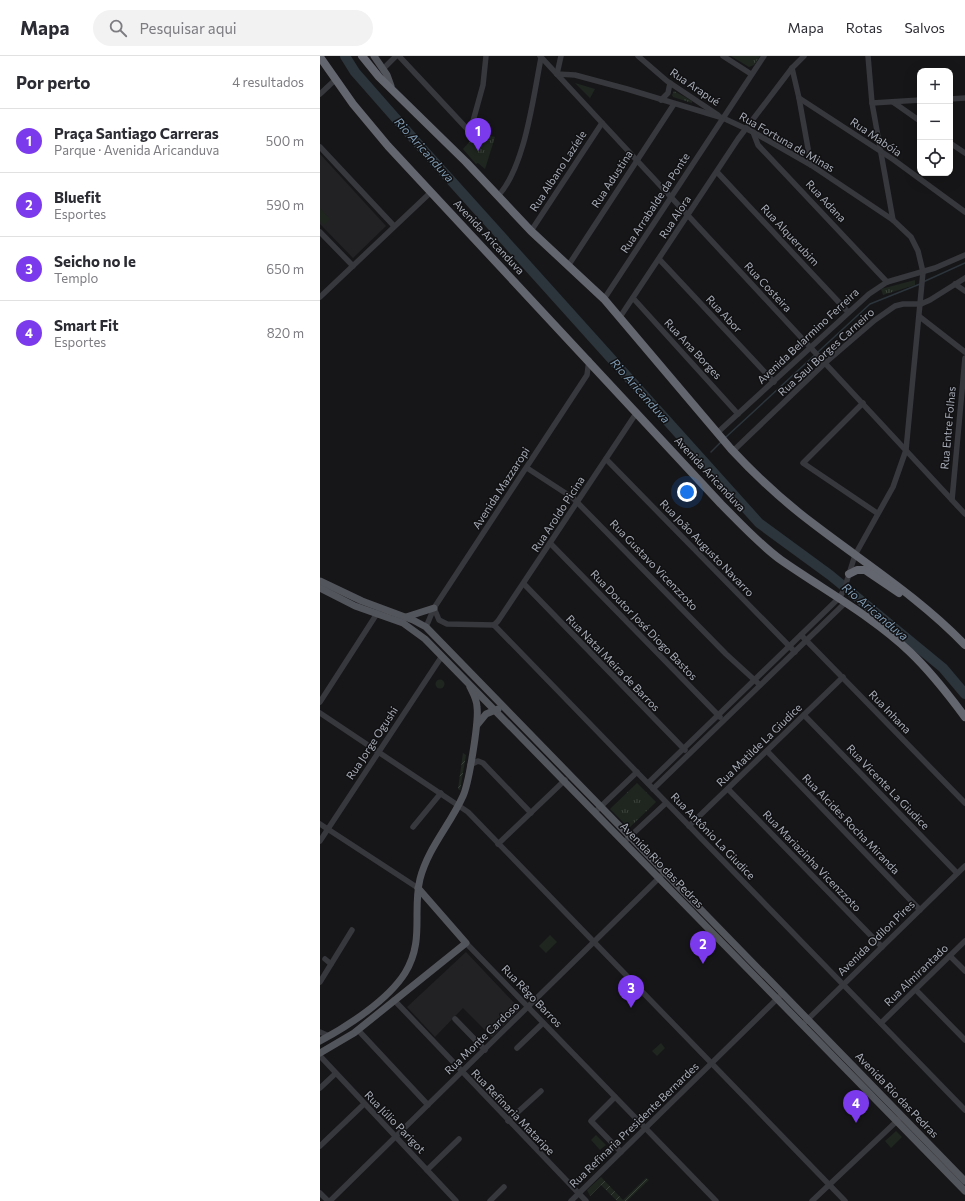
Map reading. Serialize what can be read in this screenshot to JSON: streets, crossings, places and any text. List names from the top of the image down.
{
  "streets": {
    "highway": ["Avenida Aricanduva"],
    "main road": ["Avenida Rio das Pedras", "Rua Rêgo Barros"],
    "street": [
      "Rua Arapué",
      "Rua Mabóia",
      "Rua Fortuna de Minas",
      "Rua Albano Lazíele",
      "Rua Adustina",
      "Rua Adana",
      "Rua Arrabalde da Ponte",
      "Rua Alora",
      "Rua Alquerubim",
      "Rua Costeira",
      "Rua Abor",
      "Avenida Belarmino Ferreira",
      "Rua Ana Borges",
      "Rua Saul Borges Carneiro",
      "Rua Entre Folhas",
      "Avenida Mazzaropi",
      "Rua Aroldo Picina",
      "Rua João Augusto Navarro",
      "Rua Gustavo Vicenzzoto",
      "Rua Doutor José Diogo Bastos",
      "Rua Natal Meira de Barros",
      "Rua Inhana",
      "Rua Jorge Ogushi",
      "Rua Matilde La Giudice",
      "Rua Vicente La Giudice",
      "Rua Alcides Rocha Miranda",
      "Rua Antônio La Giudice",
      "Rua Mariazinha Vicenzzoto",
      "Avenida Odilon Pires",
      "Rua Almirantado",
      "Rua Monte Cardoso",
      "Rua Refinaria Mataripe",
      "Rua Júlio Parigot",
      "Rua Refinaria Presidente Bernardes"
    ]
  },
  "crossings": [
    ["Rua Arapué", "Rua Fortuna de Minas"],
    ["Rua Arapué", "Rua Arrabalde da Ponte"],
    ["Rua Fortuna de Minas", "Rua Adustina"],
    ["Rua Fortuna de Minas", "Rua Adana"],
    ["Rua Fortuna de Minas", "Rua Arrabalde da Ponte"],
    ["Rua Fortuna de Minas", "Rua Alora"],
    ["Rua Fortuna de Minas", "Rua Costeira"],
    ["Rua Fortuna de Minas", "Avenida Belarmino Ferreira"],
    ["Rua Fortuna de Minas", "Rua Saul Borges Carneiro"],
    ["Rua Albano Lazíele", "Rua Costeira"],
    ["Rua Adustina", "Rua Costeira"],
    ["Rua Adana", "Avenida Belarmino Ferreira"],
    ["Rua Arrabalde da Ponte", "Rua Costeira"],
    ["Rua Alora", "Rua Alquerubim"],
    ["Rua Alora", "Rua Costeira"],
    ["Rua Alora", "Rua Abor"],
    ["Rua Alora", "Rua Ana Borges"],
    ["Rua Alquerubim", "Avenida Belarmino Ferreira"],
    ["Avenida Aricanduva", "Avenida Mazzaropi"],
    ["Avenida Aricanduva", "Rua Aroldo Picina"],
    ["Rua Costeira", "Avenida Belarmino Ferreira"],
    ["Rua Costeira", "Rua Saul Borges Carneiro"],
    ["Rua Costeira", "Rua Entre Folhas"],
    ["Rua Abor", "Avenida Belarmino Ferreira"],
    ["Avenida Belarmino Ferreira", "Rua Ana Borges"],
    ["Avenida Mazzaropi", "Rua Gustavo Vicenzzoto"],
    ["Avenida Mazzaropi", "Avenida Rio das Pedras"],
    ["Rua Aroldo Picina", "Rua João Augusto Navarro"],
    ["Rua Aroldo Picina", "Rua Gustavo Vicenzzoto"],
    ["Rua Aroldo Picina", "Rua Doutor José Diogo Bastos"],
    ["Rua Aroldo Picina", "Rua Natal Meira de Barros"],
    ["Rua Aroldo Picina", "Rua Antônio La Giudice"],
    ["Rua Inhana", "Rua Matilde La Giudice"],
    ["Rua Jorge Ogushi", "Avenida Rio das Pedras"],
    ["Rua Jorge Ogushi", "Rua Rêgo Barros"],
    ["Rua Matilde La Giudice", "Rua Vicente La Giudice"],
    ["Rua Matilde La Giudice", "Rua Alcides Rocha Miranda"],
    ["Rua Matilde La Giudice", "Rua Antônio La Giudice"],
    ["Rua Matilde La Giudice", "Rua Mariazinha Vicenzzoto"],
    ["Rua Vicente La Giudice", "Avenida Odilon Pires"],
    ["Rua Alcides Rocha Miranda", "Avenida Odilon Pires"],
    ["Rua Antônio La Giudice", "Avenida Odilon Pires"],
    ["Rua Antônio La Giudice", "Rua Almirantado"],
    ["Rua Mariazinha Vicenzzoto", "Avenida Odilon Pires"],
    ["Avenida Rio das Pedras", "Avenida Odilon Pires"],
    ["Avenida Rio das Pedras", "Rua Monte Cardoso"],
    ["Avenida Rio das Pedras", "Rua Refinaria Presidente Bernardes"],
    ["Rua Rêgo Barros", "Rua Monte Cardoso"],
    ["Rua Rêgo Barros", "Rua Refinaria Presidente Bernardes"],
    ["Rua Monte Cardoso", "Rua Refinaria Mataripe"],
    ["Rua Monte Cardoso", "Rua Júlio Parigot"],
    ["Rua Refinaria Mataripe", "Rua Refinaria Presidente Bernardes"]
  ],
  "water": ["Rio Aricanduva"],
  "page": {
    "header": "Mapa",
    "search": "Pesquisar aqui",
    "nav": ["Mapa", "Rotas", "Salvos"],
    "heading": ["Por perto", "4 resultados"],
    "map_buttons": ["+", "−"],
    "list": [
      {
        "mark": "1",
        "name": "Praça Santiago Carreras",
        "note": "Parque · Avenida Aricanduva",
        "value": "500 m"
      },
      {
        "mark": "2",
        "name": "Bluefit",
        "note": "Esportes",
        "value": "590 m"
      },
      {
        "mark": "3",
        "name": "Seicho no Ie",
        "note": "Templo",
        "value": "650 m"
      },
      {
        "mark": "4",
        "name": "Smart Fit",
        "note": "Esportes",
        "value": "820 m"
      }
    ],
    "pins": [
      "1",
      "2",
      "3",
      "4"
    ]
  }
}
